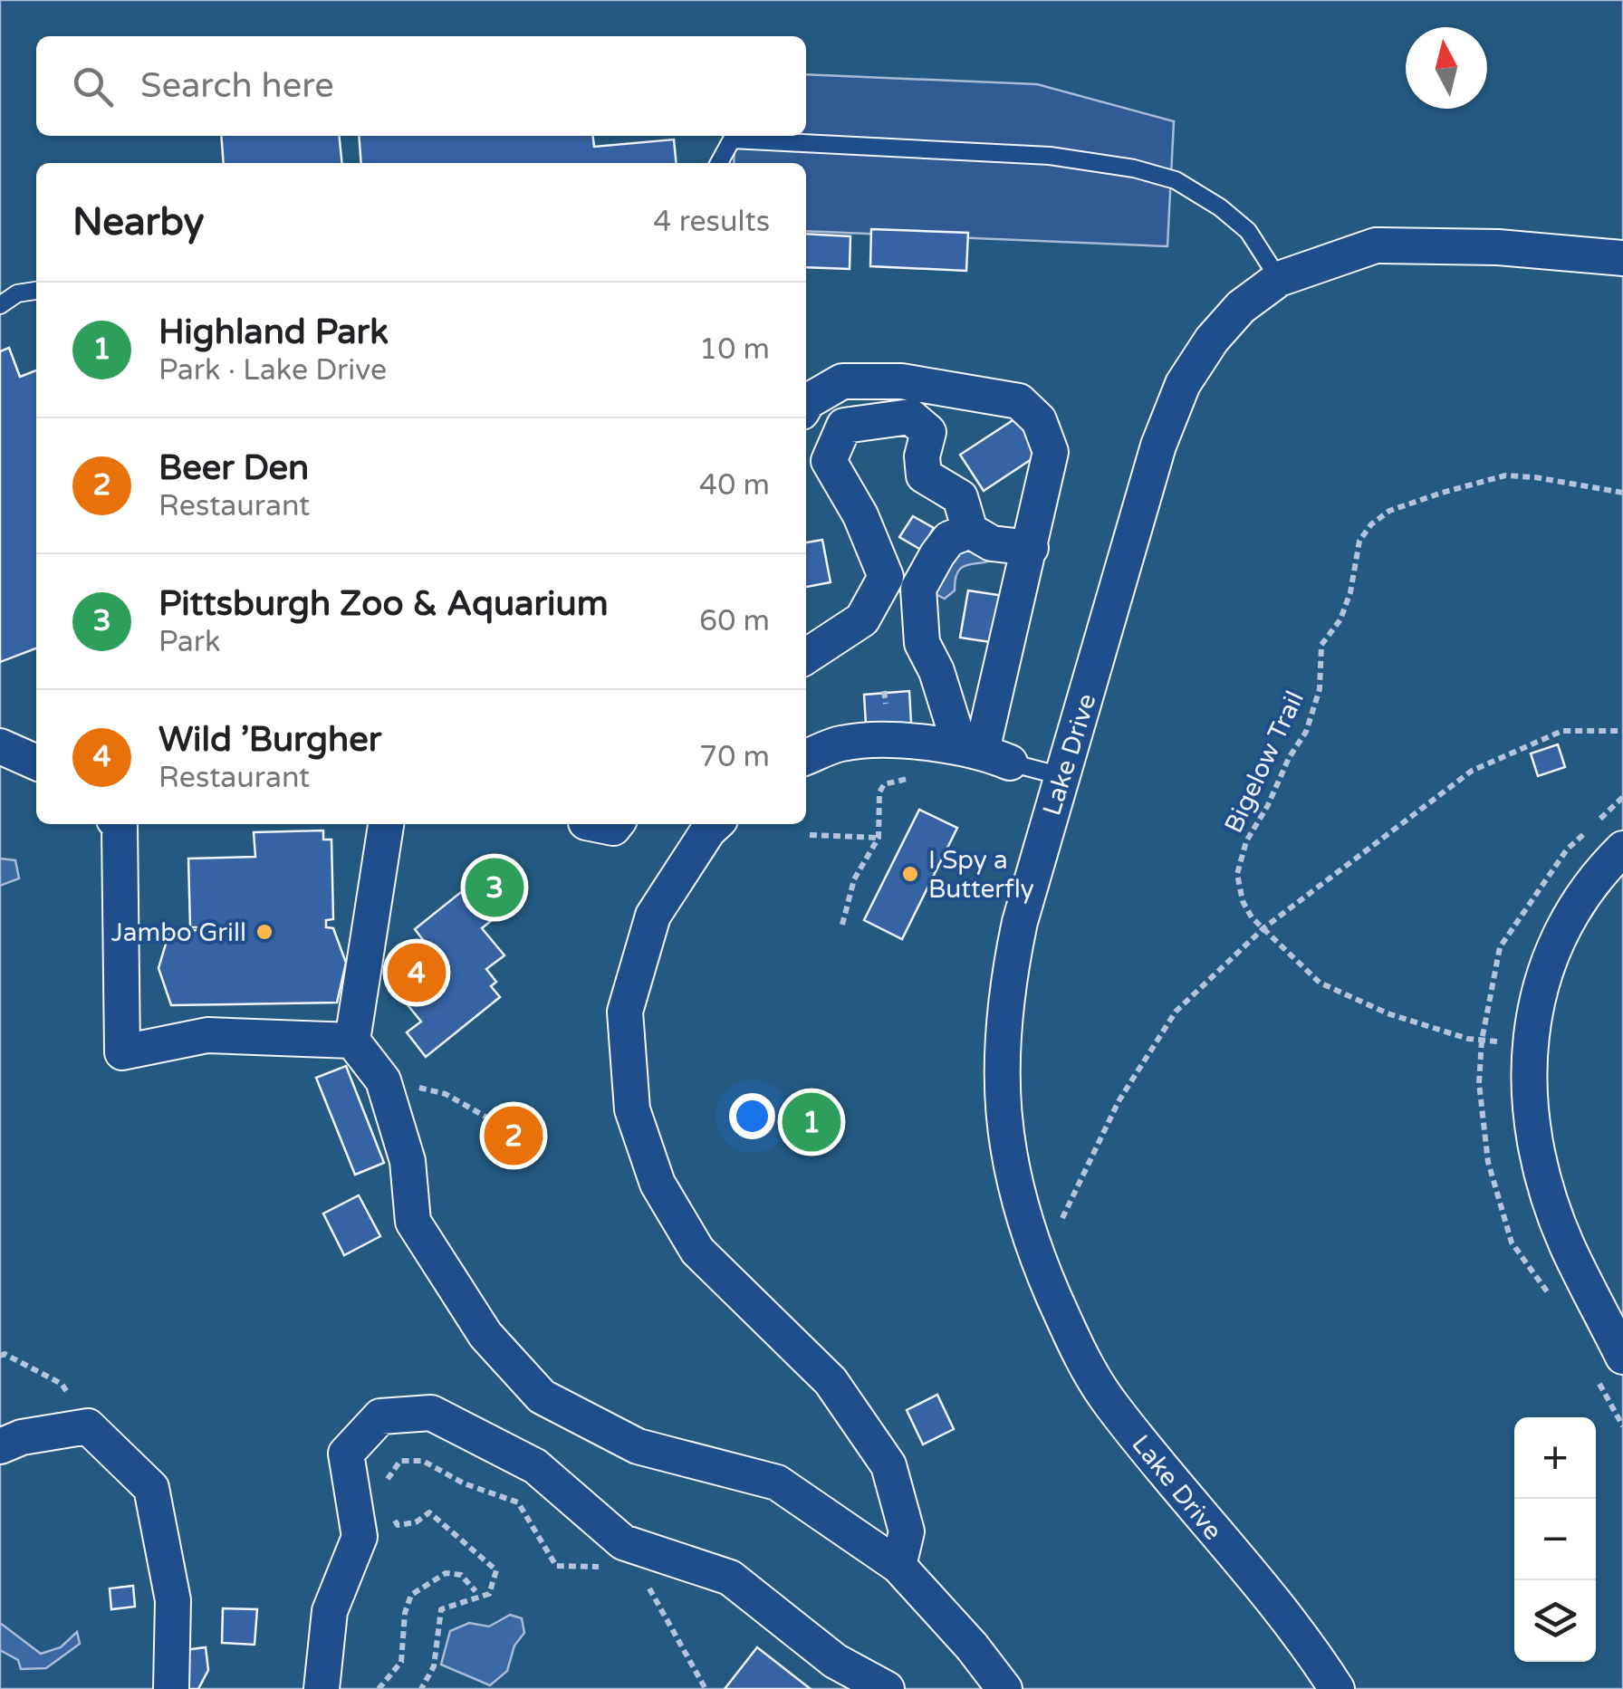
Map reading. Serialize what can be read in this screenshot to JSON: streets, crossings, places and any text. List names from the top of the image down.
{
  "streets": {
    "street": ["Lake Drive"],
    "path": ["Bigelow Trail"]
  },
  "places": ["I Spy a Butterfly", "Jambo Grill"],
  "north": "top",
  "page": {
    "search": "Search here",
    "heading": ["Nearby", "4 results"],
    "list": [
      {
        "mark": "1",
        "name": "Highland Park",
        "note": "Park · Lake Drive",
        "value": "10 m"
      },
      {
        "mark": "2",
        "name": "Beer Den",
        "note": "Restaurant",
        "value": "40 m"
      },
      {
        "mark": "3",
        "name": "Pittsburgh Zoo & Aquarium",
        "note": "Park",
        "value": "60 m"
      },
      {
        "mark": "4",
        "name": "Wild ’Burgher",
        "note": "Restaurant",
        "value": "70 m"
      }
    ],
    "pins": [
      "3",
      "4",
      "1",
      "2"
    ],
    "map_buttons": ["+", "−"]
  }
}
